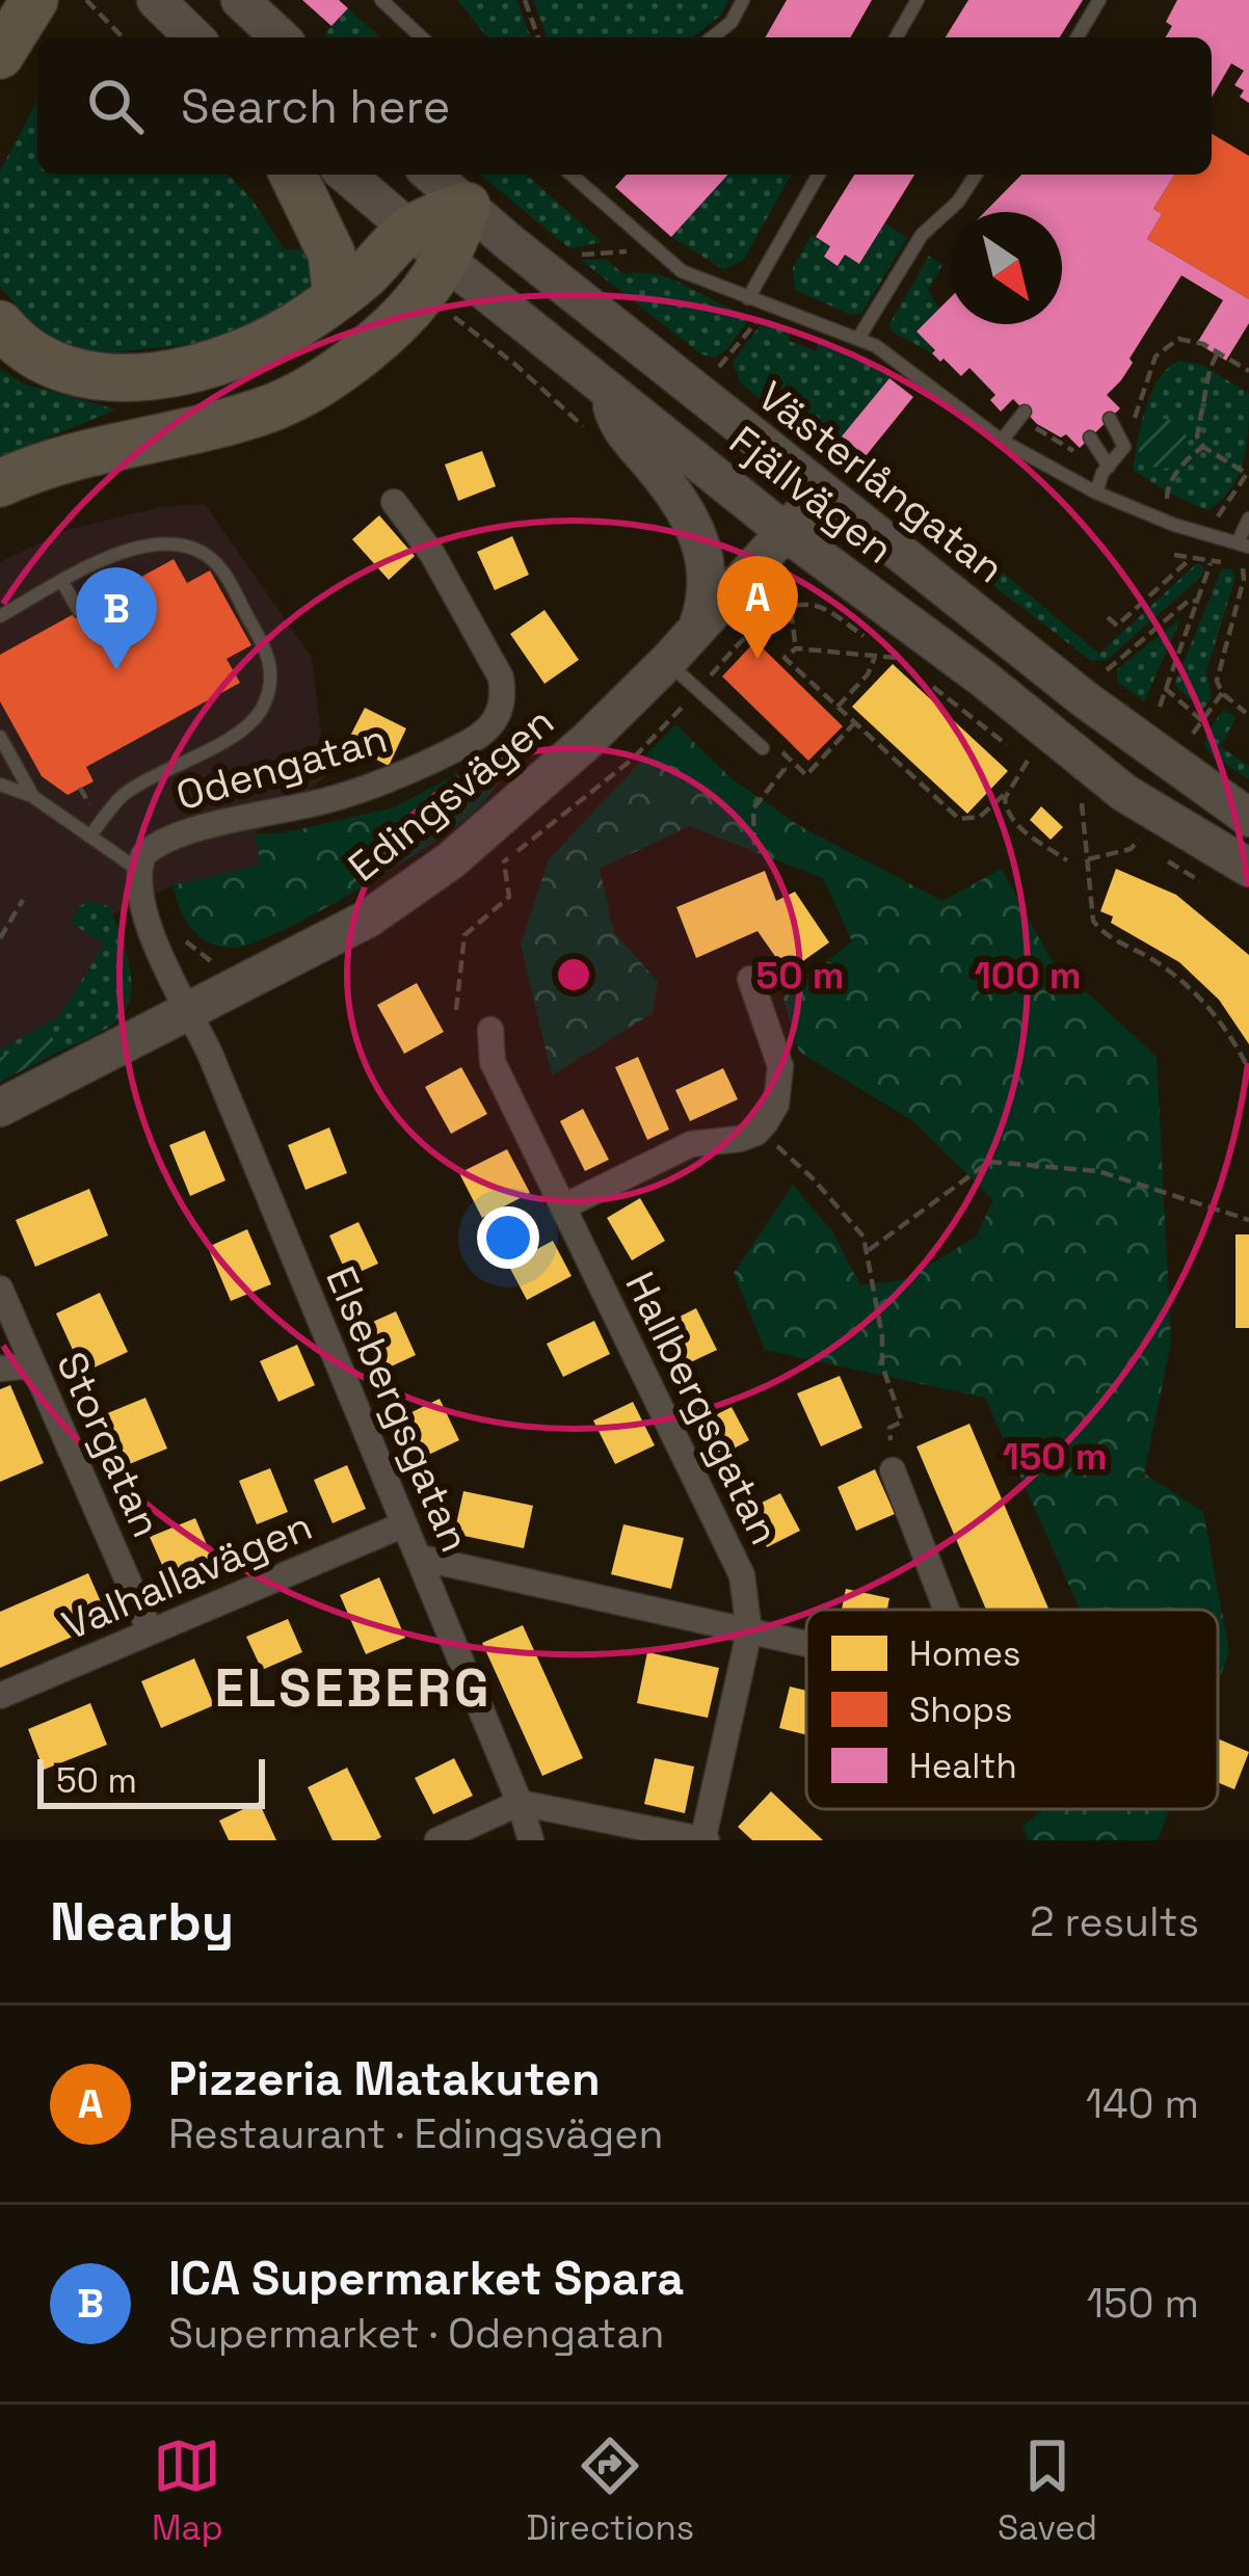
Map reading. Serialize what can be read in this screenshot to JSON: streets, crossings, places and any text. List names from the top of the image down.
{
  "streets": {
    "street": [
      "Västerlångatan",
      "Fjällvägen",
      "Odengatan",
      "Edingsvägen",
      "Hallbergsgatan",
      "Elsebergsgatan",
      "Storgatan",
      "Valhallavägen"
    ]
  },
  "crossings": [
    ["Västerlångatan", "Edingsvägen"],
    ["Fjällvägen", "Edingsvägen"],
    ["Edingsvägen", "Elsebergsgatan"],
    ["Elsebergsgatan", "Valhallavägen"],
    ["Storgatan", "Valhallavägen"]
  ],
  "districts": ["ELSEBERG"],
  "legend": ["Homes", "Shops", "Health"],
  "scale_bar": "50 m",
  "north": "bottom right",
  "page": {
    "search": "Search here",
    "pins": ["A", "B"],
    "scale": "50 m",
    "heading": ["Nearby", "2 results"],
    "list": [
      {
        "mark": "A",
        "name": "Pizzeria Matakuten",
        "note": "Restaurant · Edingsvägen",
        "value": "140 m"
      },
      {
        "mark": "B",
        "name": "ICA Supermarket Spara",
        "note": "Supermarket · Odengatan",
        "value": "150 m"
      }
    ],
    "nav": ["Map", "Directions", "Saved"]
  },
  "rings": ["50 m", "100 m", "150 m"]
}
